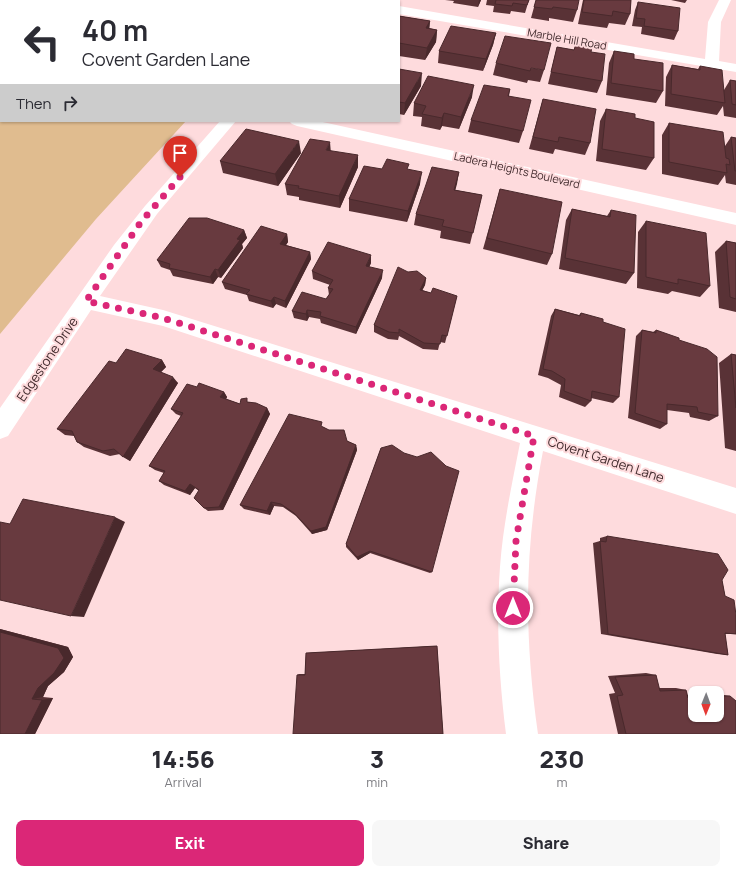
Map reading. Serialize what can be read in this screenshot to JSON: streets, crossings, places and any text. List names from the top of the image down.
{
  "streets": {
    "street": [
      "Marble Hill Road",
      "Ladera Heights Boulevard",
      "Edgestone Drive",
      "Covent Garden Lane"
    ]
  },
  "crossings": [
    ["Edgestone Drive", "Covent Garden Lane"]
  ],
  "north": "bottom",
  "page": {
    "turn": ["40 m", "Covent Garden Lane"],
    "then": "Then",
    "eta": [
      "14:56",
      "Arrival",
      "3",
      "min",
      "230",
      "m"
    ],
    "buttons": ["Exit", "Share"]
  }
}
